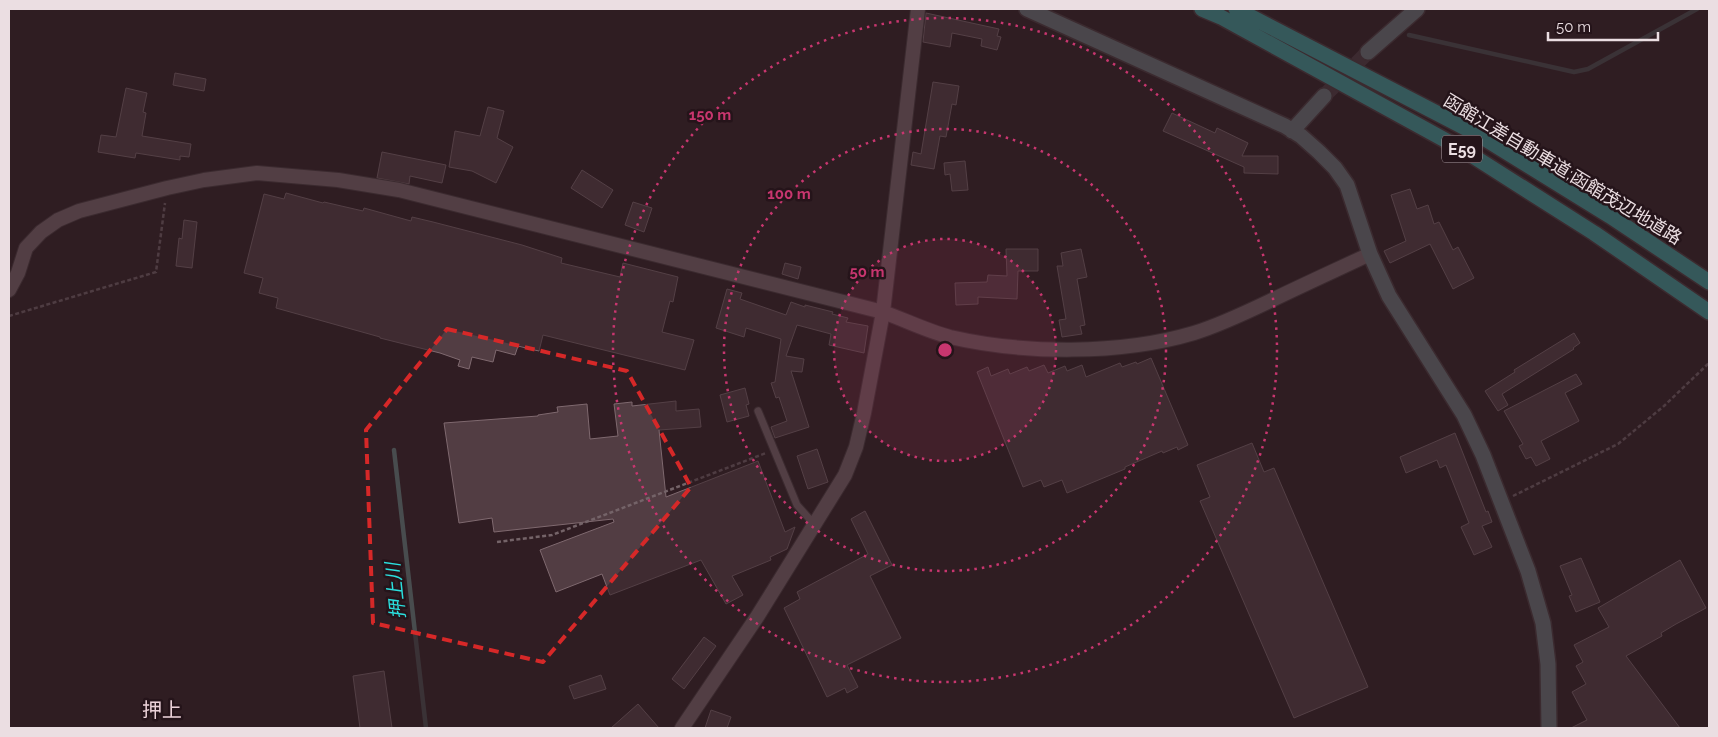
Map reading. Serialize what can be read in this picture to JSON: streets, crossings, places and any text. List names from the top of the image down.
{
  "streets": {
    "highway": ["E59", "函館江差自動車道;函館茂辺地道路"]
  },
  "districts": ["押上"],
  "water": ["押上川"],
  "scale_bar": "50 m",
  "rings": ["150 m", "100 m", "50 m"]
}
